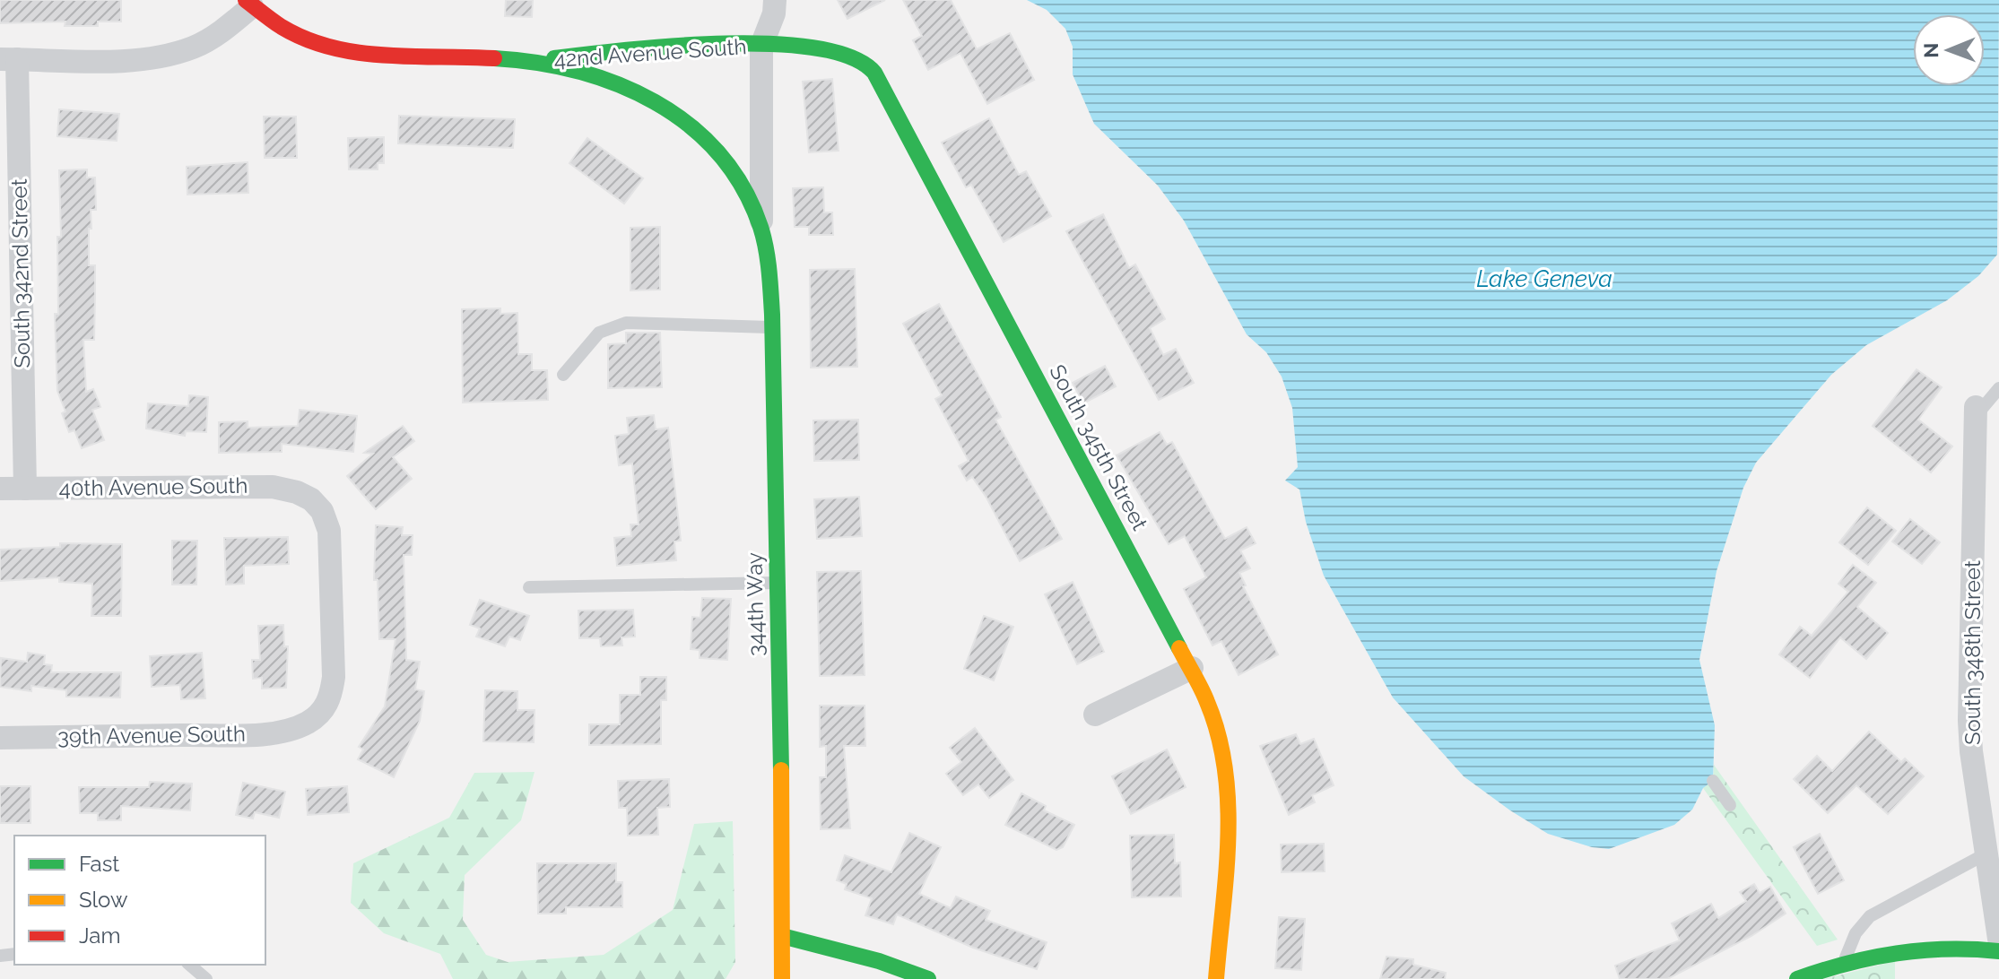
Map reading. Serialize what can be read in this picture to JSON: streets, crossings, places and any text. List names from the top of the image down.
{
  "streets": {
    "street": [
      "42nd Avenue South",
      "South 342nd Street",
      "South 345th Street",
      "40th Avenue South",
      "344th Way",
      "South 348th Street",
      "39th Avenue South"
    ]
  },
  "crossings": [
    ["42nd Avenue South", "South 342nd Street"],
    ["42nd Avenue South", "South 345th Street"],
    ["42nd Avenue South", "344th Way"],
    ["South 342nd Street", "40th Avenue South"],
    ["40th Avenue South", "39th Avenue South"]
  ],
  "water": ["Lake Geneva"],
  "legend": ["Fast", "Slow", "Jam"],
  "north": "left"
}
